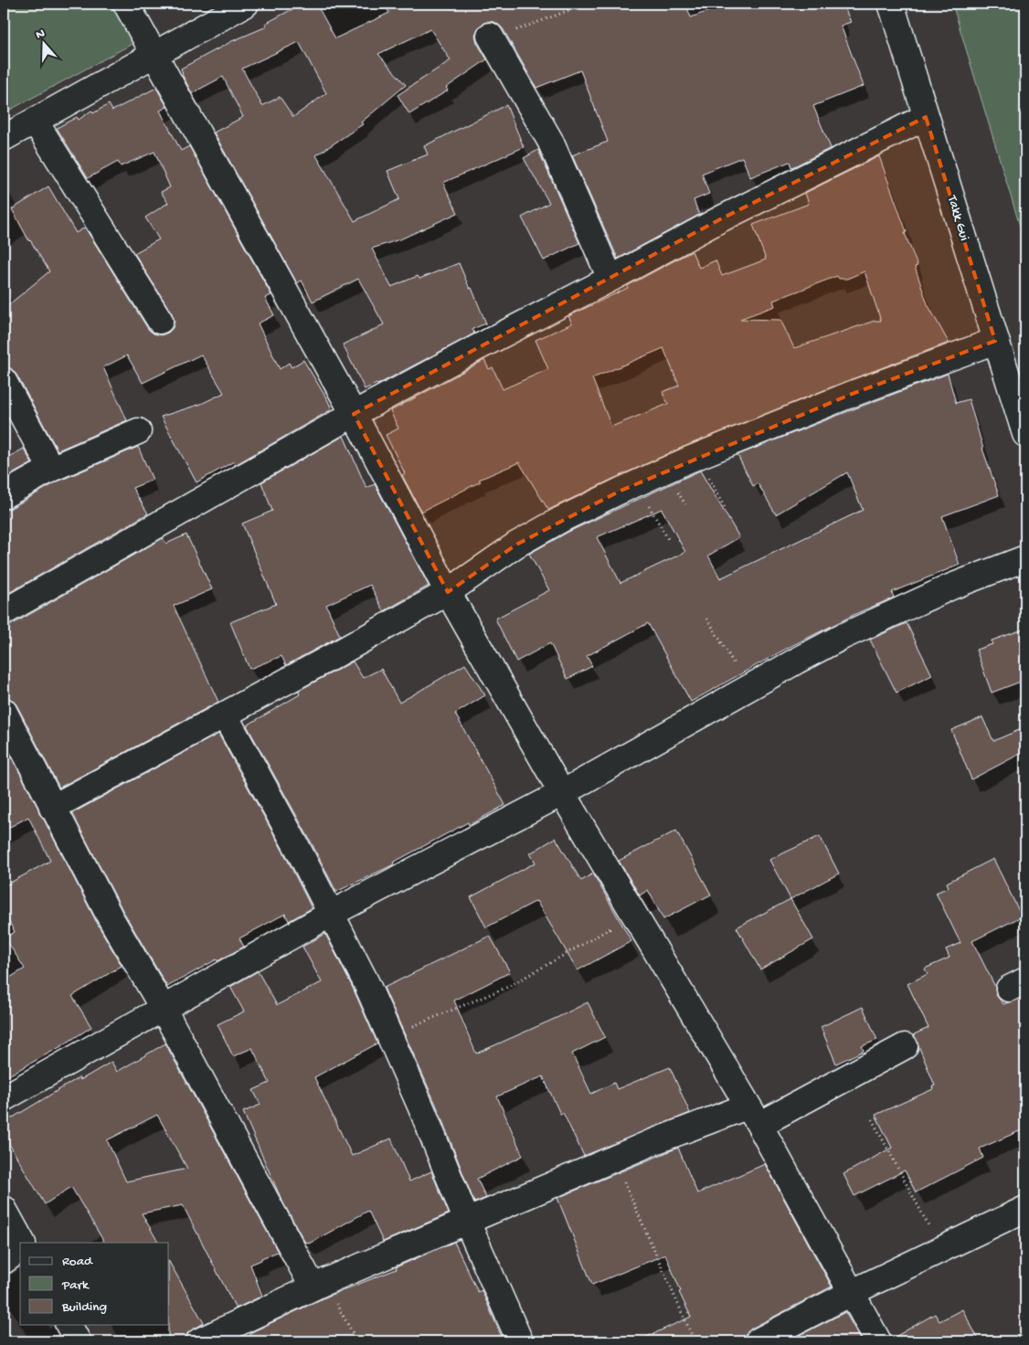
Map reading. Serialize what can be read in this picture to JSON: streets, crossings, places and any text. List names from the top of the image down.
{
  "streets": {
    "street": ["Takk Gui"]
  },
  "legend": ["Road", "Park", "Building"],
  "north": "top"
}
